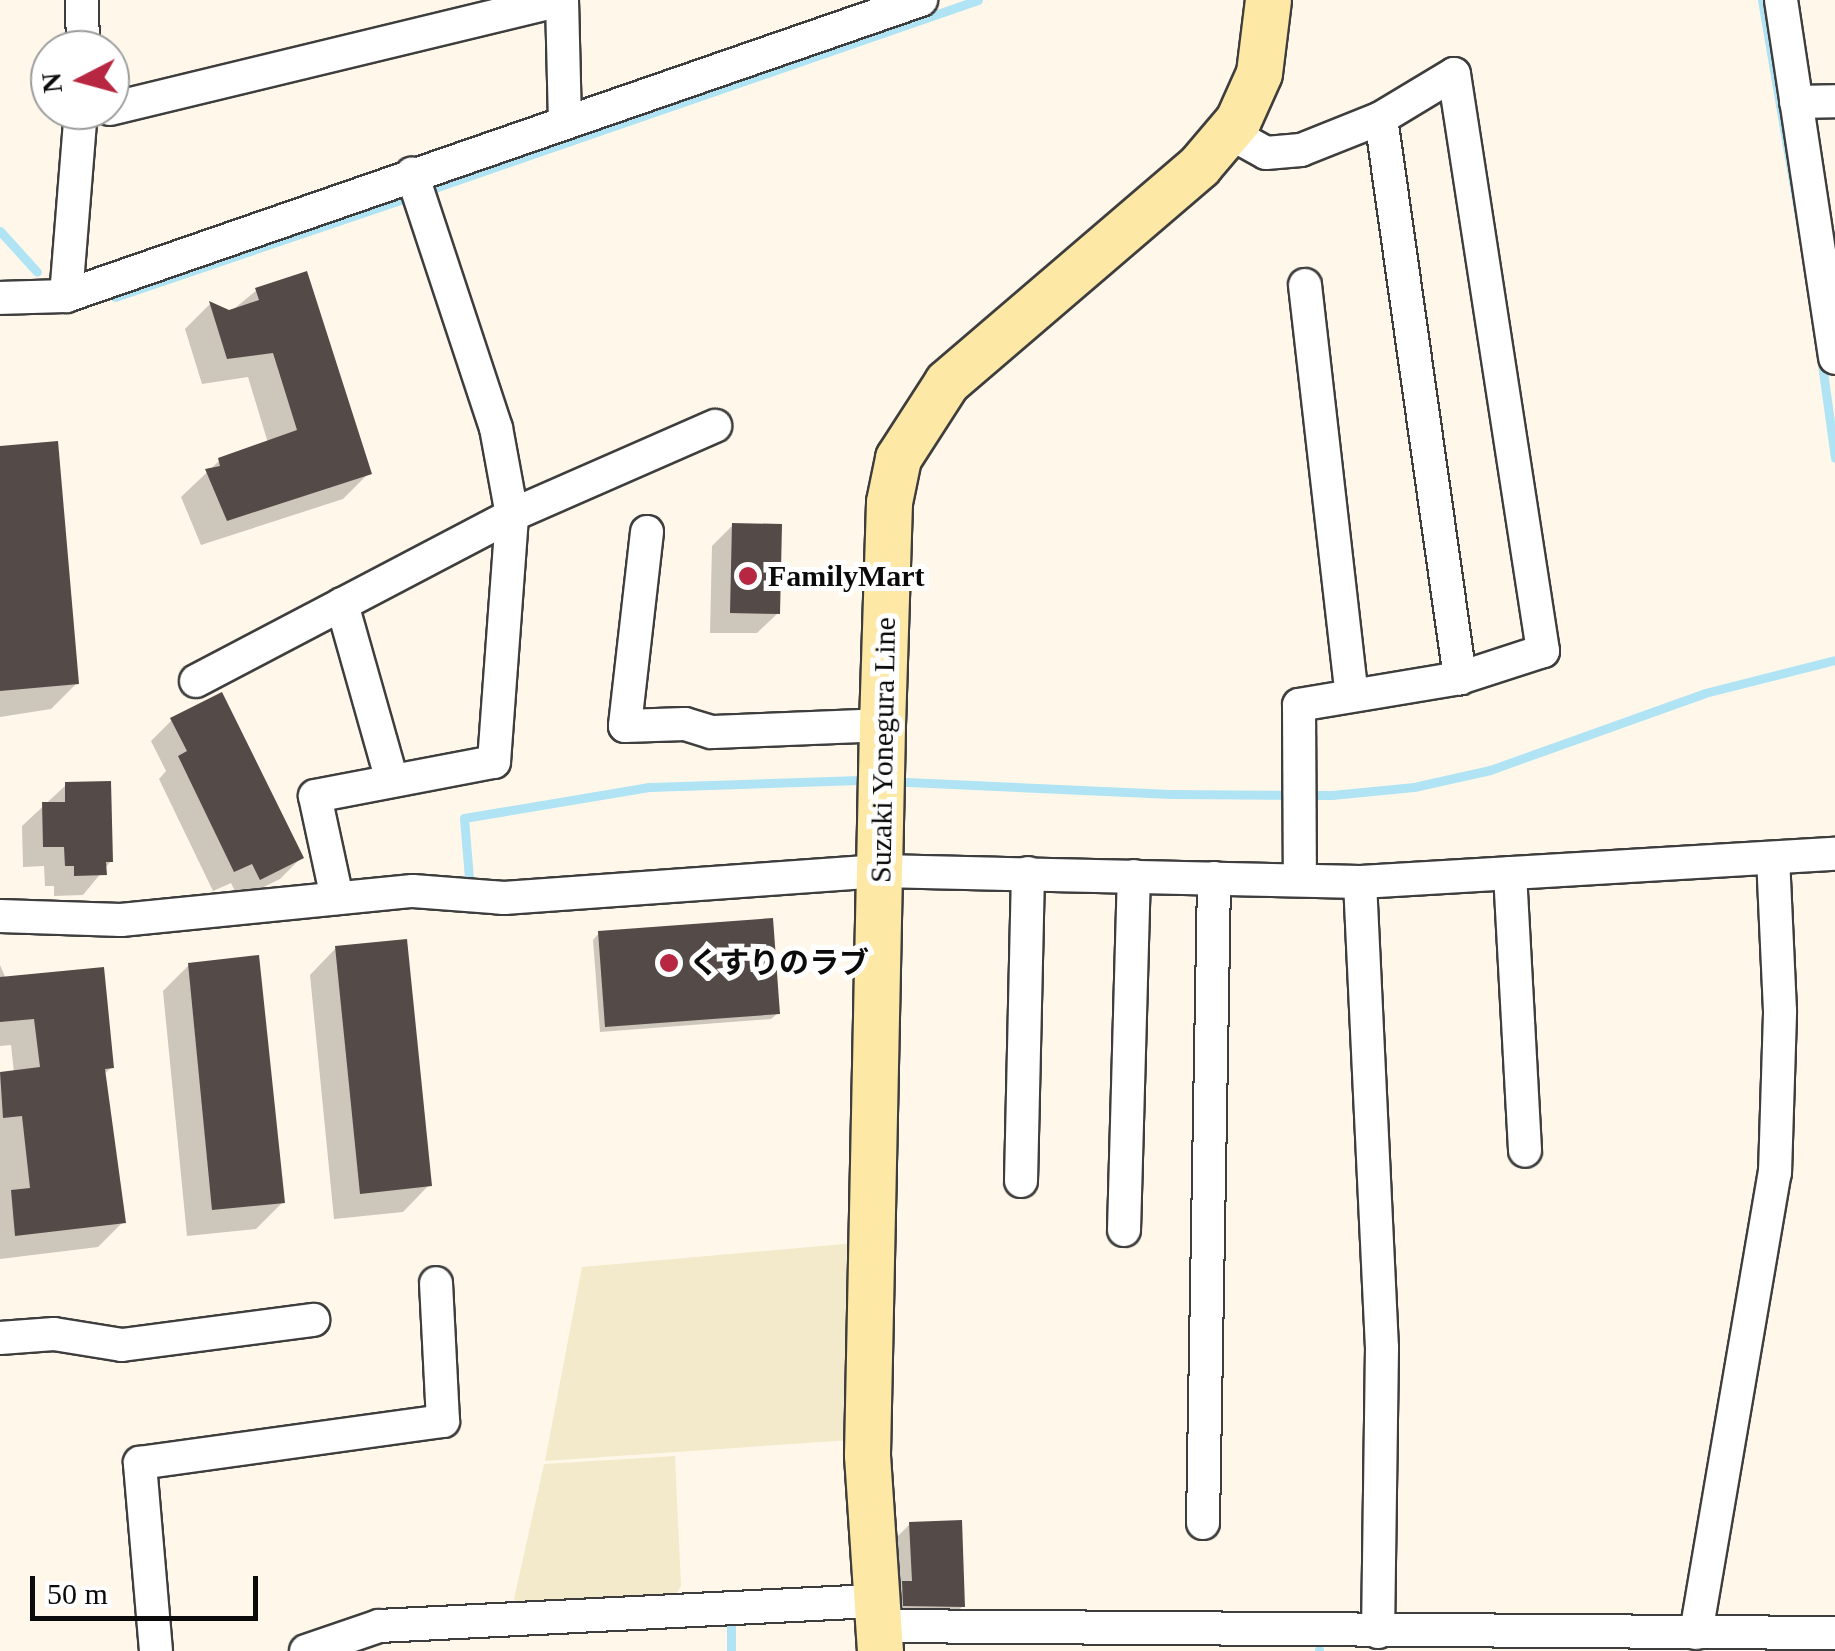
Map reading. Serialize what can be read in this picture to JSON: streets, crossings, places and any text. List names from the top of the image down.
{
  "streets": {
    "main road": ["Suzaki Yonegura Line"]
  },
  "places": ["FamilyMart", "くすりのラブ"],
  "scale_bar": "50 m",
  "north": "left"
}
